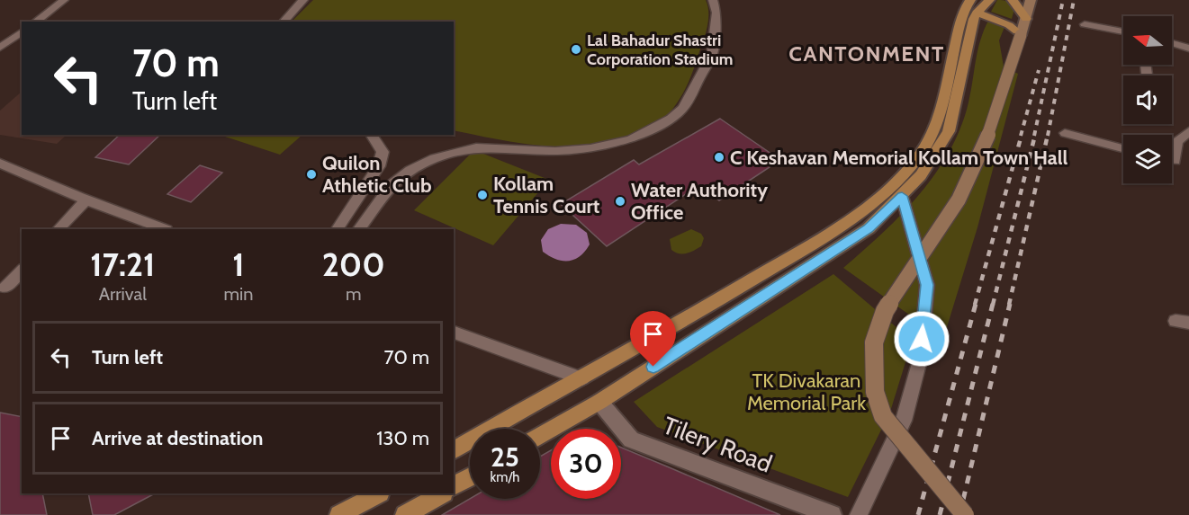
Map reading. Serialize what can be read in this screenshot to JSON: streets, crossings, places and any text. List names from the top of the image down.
{
  "streets": {
    "street": ["Tilery Road"]
  },
  "districts": ["CANTONMENT"],
  "parks": ["TK Divakaran Memorial Park"],
  "places": [
    "Lal Bahadur Shastri Corporation Stadium",
    "C Keshavan Memorial Kollam Town Hall",
    "Quilon Athletic Club",
    "Kollam Tennis Court",
    "Water Authority Office"
  ],
  "north": "left",
  "page": {
    "turn": ["70 m", "Turn left"],
    "eta": [
      "17:21",
      "Arrival",
      "1",
      "min",
      "200",
      "m"
    ],
    "list": [
      {
        "name": "Turn left",
        "value": "70 m"
      },
      {
        "name": "Arrive at destination",
        "value": "130 m"
      }
    ],
    "speed": "25 km/h",
    "limit": "30"
  }
}
